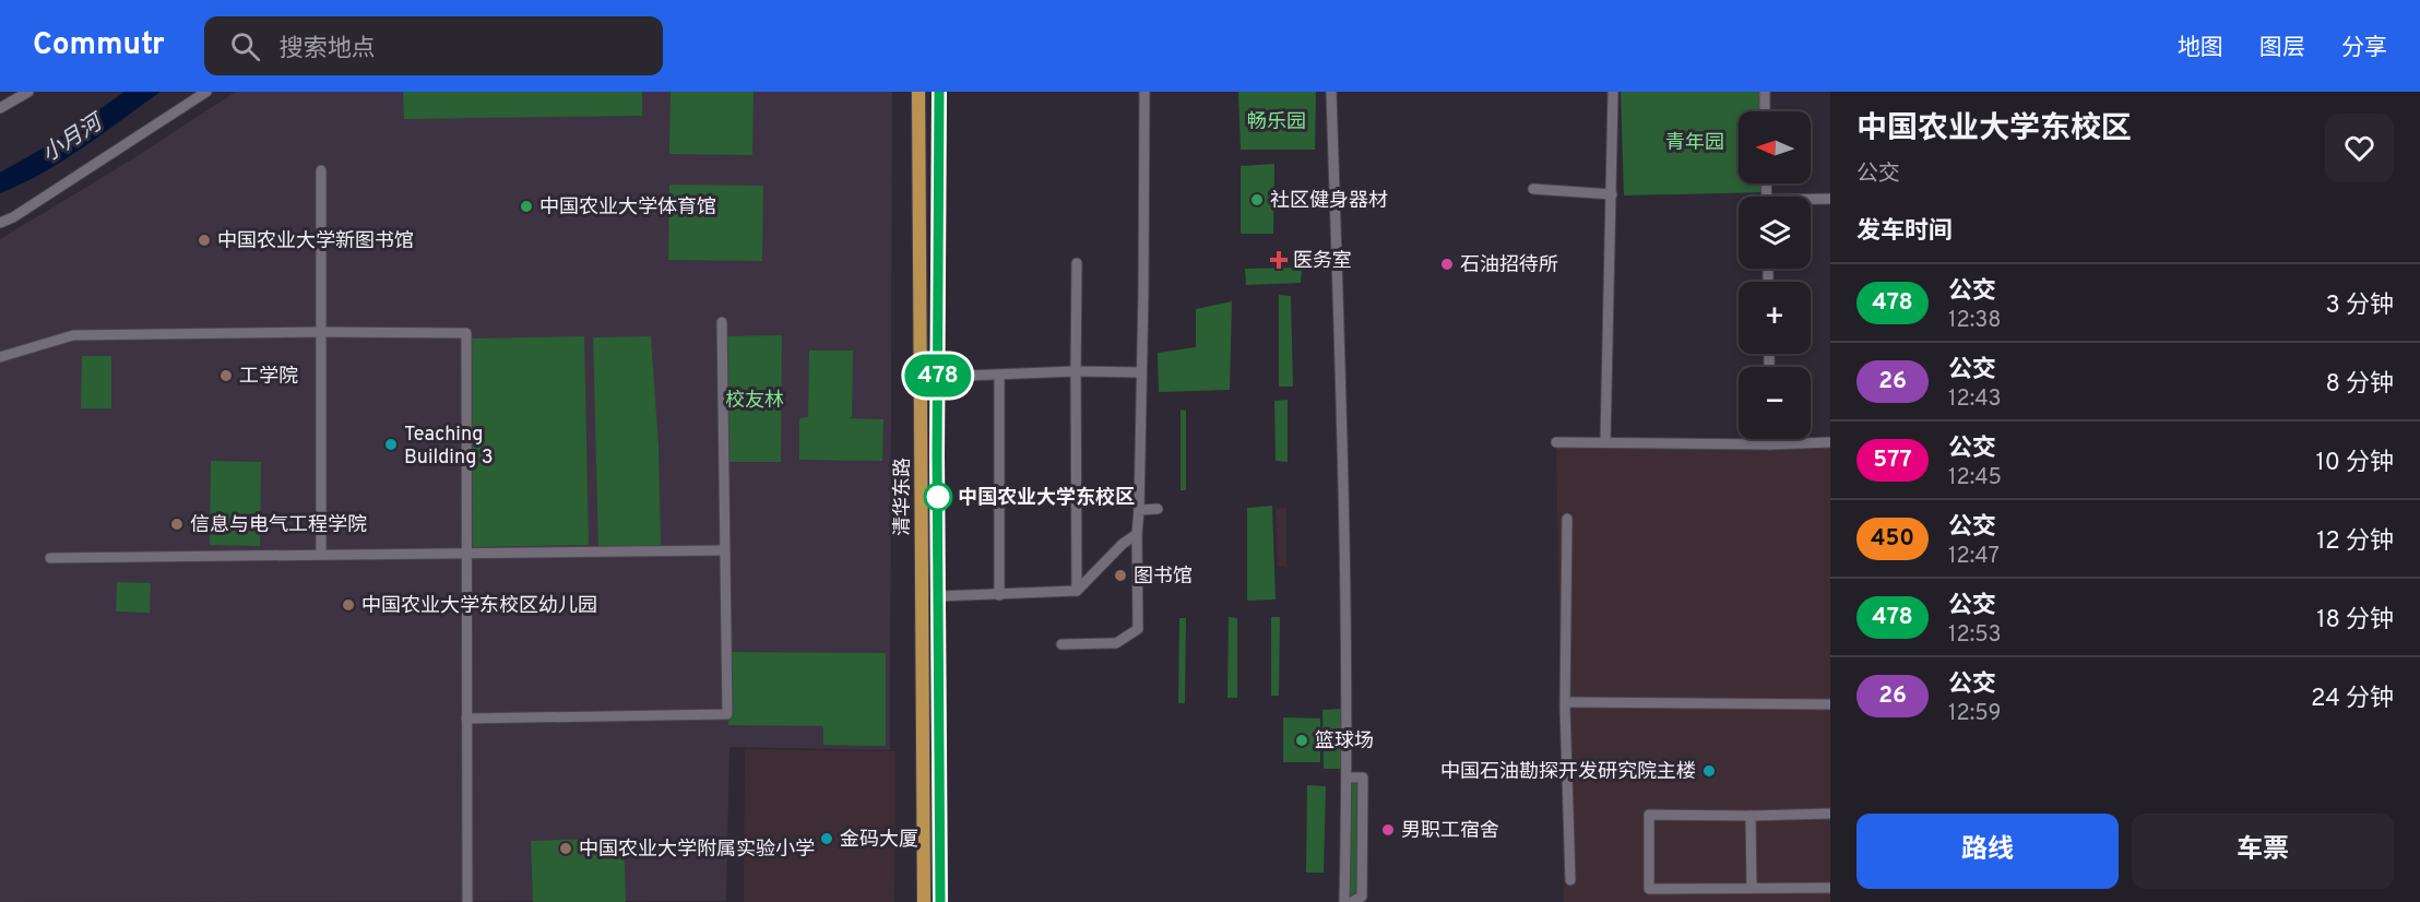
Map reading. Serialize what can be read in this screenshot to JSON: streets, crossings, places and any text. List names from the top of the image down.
{
  "streets": {
    "main road": ["清华东路"]
  },
  "water": ["小月河"],
  "parks": ["畅乐园", "青年园", "校友林"],
  "places": {
    "other": [
      "社区健身器材",
      "中国农业大学体育馆",
      "中国农业大学新图书馆",
      "石油招待所",
      "工学院",
      "Teaching Building 3",
      "中国农业大学东校区",
      "信息与电气工程学院",
      "图书馆",
      "中国农业大学东校区幼儿园",
      "篮球场",
      "中国石油勘探开发研究院主楼",
      "男职工宿舍",
      "金码大厦",
      "中国农业大学附属实验小学"
    ],
    "health": ["医务室"]
  },
  "lines": ["bus line 478"],
  "north": "left",
  "page": {
    "header": "Commutr",
    "search": "搜索地点",
    "nav": ["地图", "图层", "分享"],
    "on_map": "478",
    "heading": [
      ["中国农业大学东校区", "公交"],
      "发车时间"
    ],
    "map_buttons": ["+", "−"],
    "list": [
      {
        "mark": "478",
        "name": "公交",
        "note": "12:38",
        "value": "3 分钟"
      },
      {
        "mark": "26",
        "name": "公交",
        "note": "12:43",
        "value": "8 分钟"
      },
      {
        "mark": "577",
        "name": "公交",
        "note": "12:45",
        "value": "10 分钟"
      },
      {
        "mark": "450",
        "name": "公交",
        "note": "12:47",
        "value": "12 分钟"
      },
      {
        "mark": "478",
        "name": "公交",
        "note": "12:53",
        "value": "18 分钟"
      },
      {
        "mark": "26",
        "name": "公交",
        "note": "12:59",
        "value": "24 分钟"
      }
    ],
    "buttons": ["路线", "车票"]
  }
}
